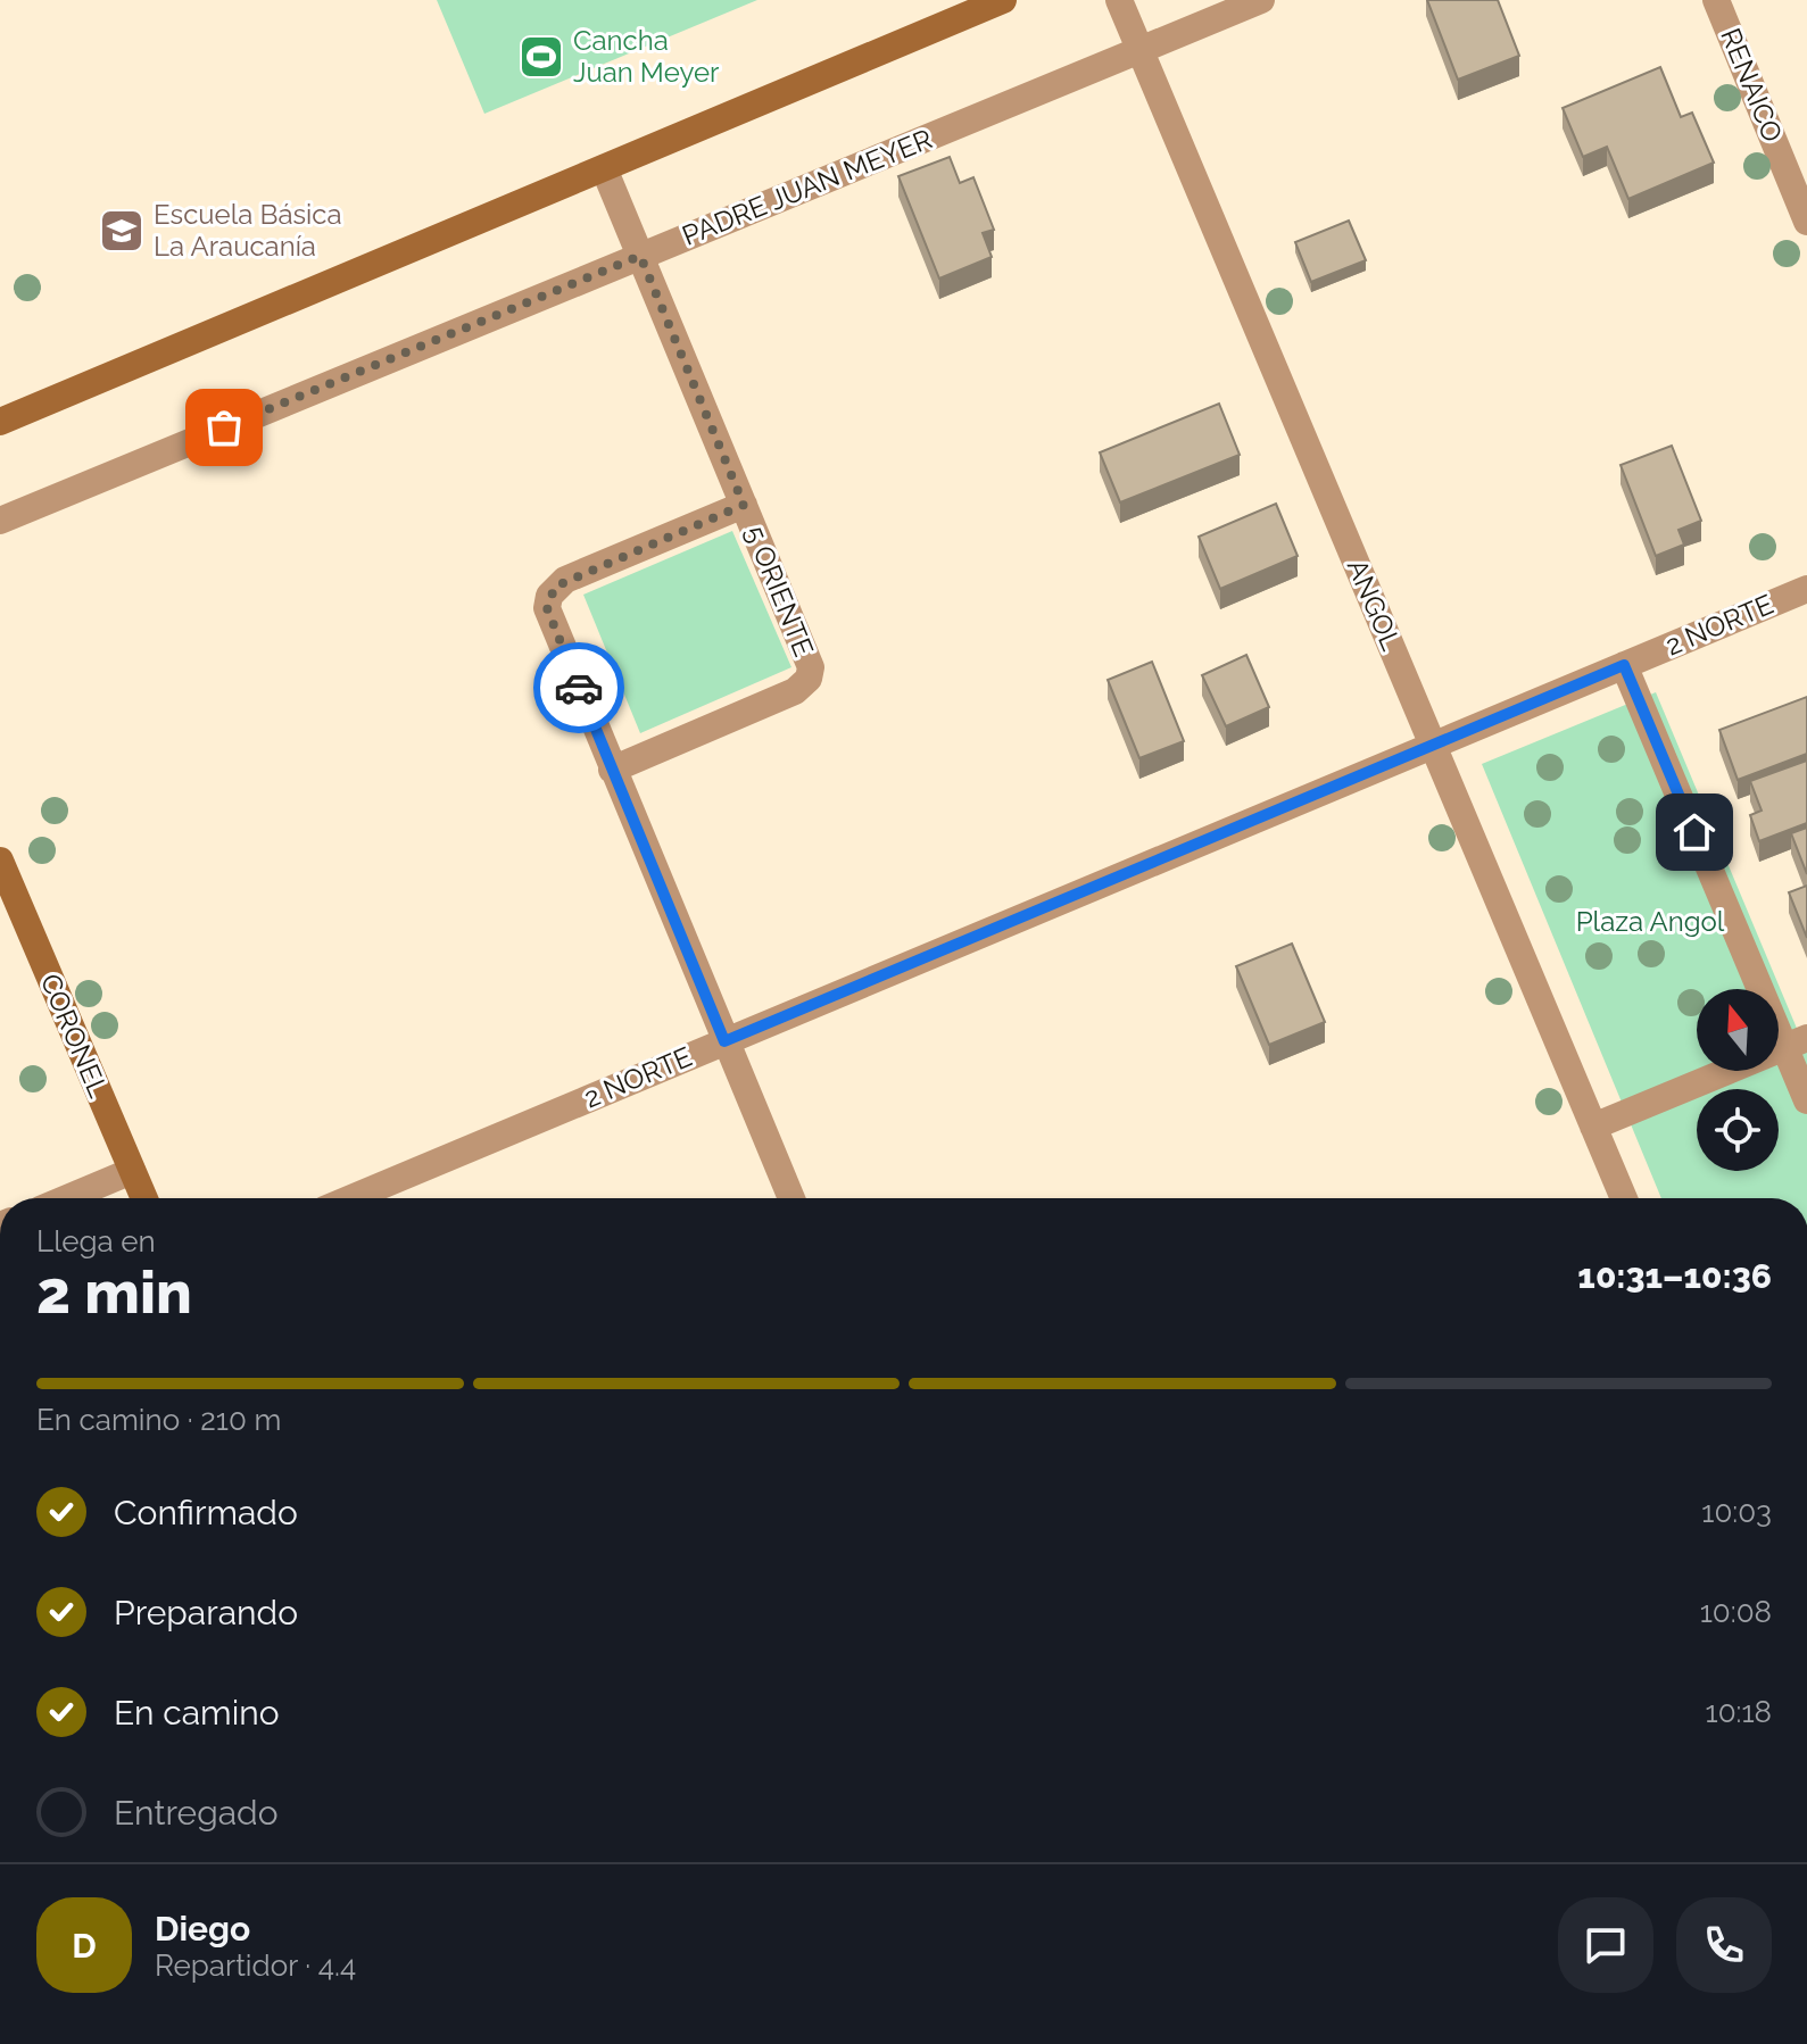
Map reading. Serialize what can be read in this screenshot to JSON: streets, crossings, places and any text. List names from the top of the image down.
{
  "streets": {
    "street": [
      "RENAICO",
      "PADRE JUAN MEYER",
      "5 ORIENTE",
      "ANGOL",
      "2 NORTE",
      "CORONEL"
    ]
  },
  "crossings": [
    ["PADRE JUAN MEYER", "5 ORIENTE"],
    ["PADRE JUAN MEYER", "ANGOL"],
    ["5 ORIENTE", "2 NORTE"],
    ["ANGOL", "2 NORTE"]
  ],
  "parks": ["Plaza Angol"],
  "places": {
    "sports": ["Cancha Juan Meyer"],
    "school or university": ["Escuela Básica La Araucanía"]
  },
  "north": "top",
  "page": {
    "heading": ["2 min", "Llega en", "10:31–10:36"],
    "panel": ["Diego", "Repartidor · 4.4"],
    "bar": "En camino · 210 m",
    "list": [
      ["Confirmado", "10:03"],
      ["Preparando", "10:08"],
      ["En camino", "10:18"],
      "Entregado"
    ],
    "round": "D"
  }
}
